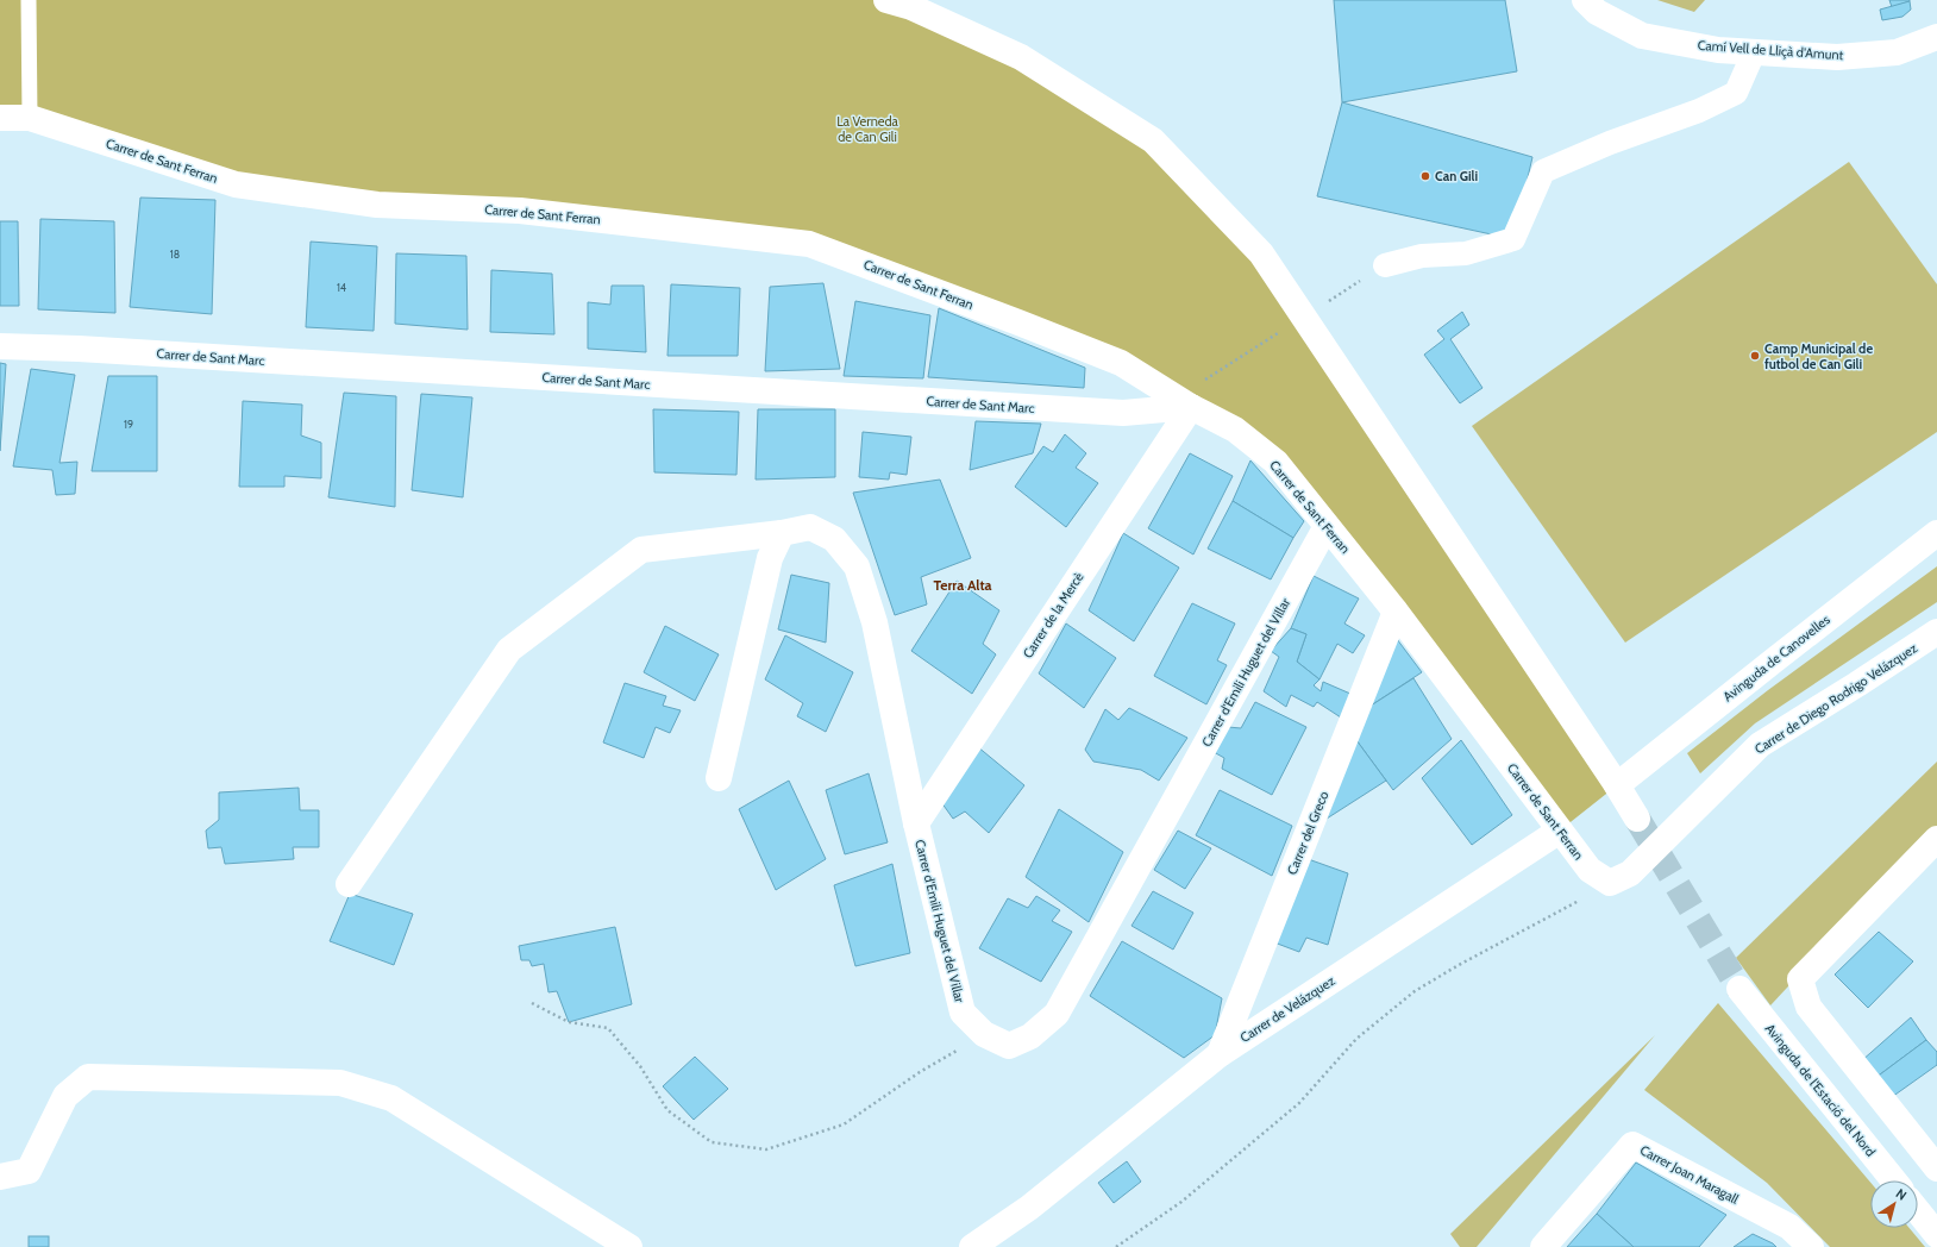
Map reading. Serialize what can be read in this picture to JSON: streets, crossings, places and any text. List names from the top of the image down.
{
  "streets": {
    "street": [
      "Camí Vell de Lliçà d'Amunt",
      "Carrer de Sant Ferran",
      "Carrer de Sant Marc",
      "Carrer de la Mercè",
      "Avinguda de Canovelles",
      "Carrer d'Emili Huguet del Villar",
      "Carrer de Diego Rodrigo Velázquez",
      "Carrer del Greco",
      "Carrer de Velázquez",
      "Avinguda de l'Estació del Nord",
      "Carrer Joan Maragall"
    ]
  },
  "crossings": [
    ["Carrer de Sant Ferran", "Carrer de Sant Marc"],
    ["Carrer de Sant Ferran", "Carrer de la Mercè"],
    ["Carrer de Sant Ferran", "Carrer d'Emili Huguet del Villar"],
    ["Carrer de Sant Ferran", "Carrer de Diego Rodrigo Velázquez"],
    ["Carrer de Sant Ferran", "Carrer del Greco"],
    ["Carrer de Sant Ferran", "Carrer de Velázquez"],
    ["Carrer de Sant Marc", "Carrer de la Mercè"],
    ["Carrer de la Mercè", "Carrer d'Emili Huguet del Villar"],
    ["Carrer del Greco", "Carrer de Velázquez"]
  ],
  "districts": ["Terra Alta"],
  "parks": ["La Verneda de Can Gili"],
  "places": ["Can Gili", "Camp Municipal de futbol de Can Gili"],
  "house_numbers": ["18", "14", "19"],
  "north": "top right"
}
